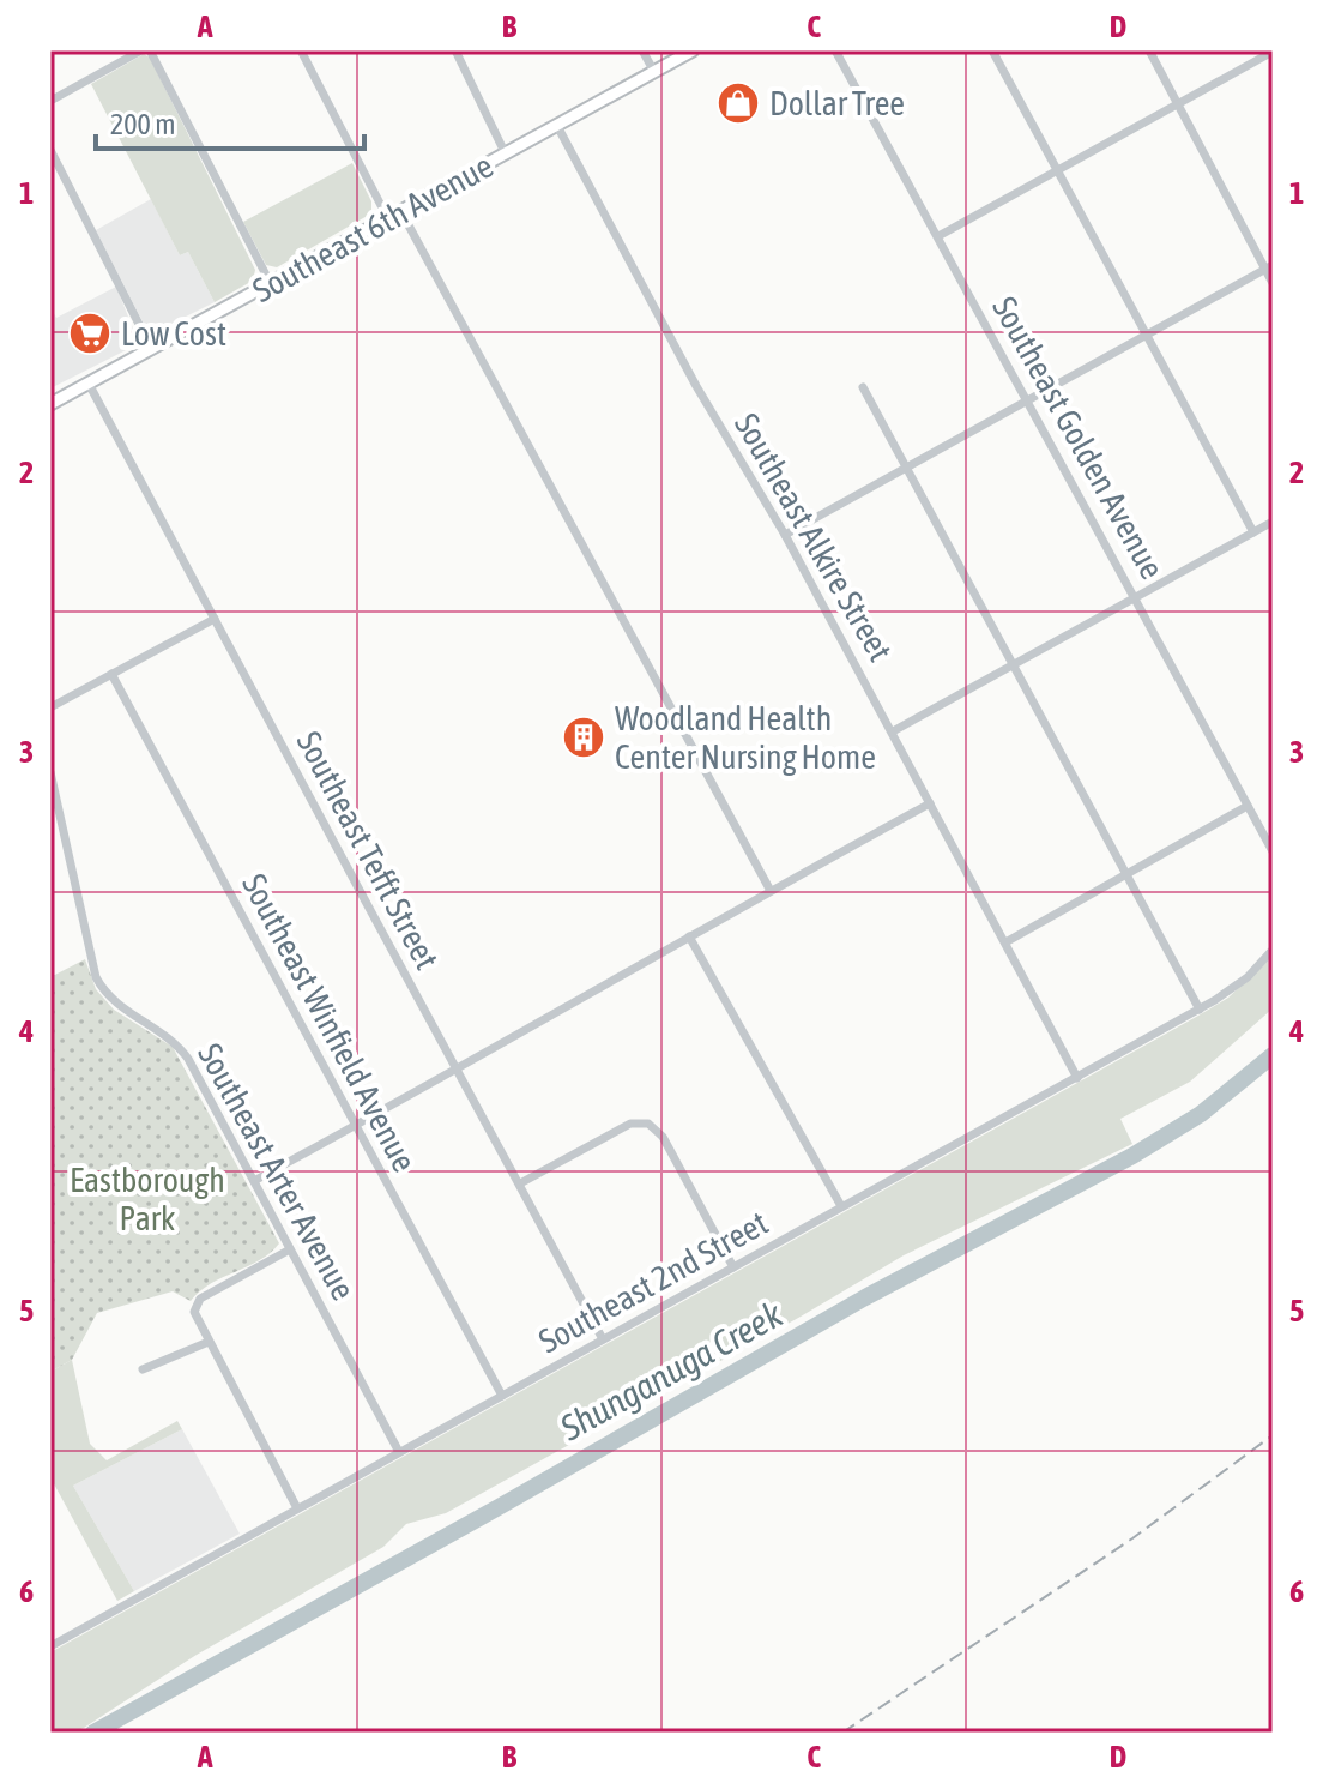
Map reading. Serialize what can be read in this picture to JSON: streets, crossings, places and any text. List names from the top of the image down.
{
  "streets": {
    "main road": ["Southeast 6th Avenue"],
    "street": [
      "Southeast Golden Avenue",
      "Southeast Alkire Street",
      "Southeast Tefft Street",
      "Southeast Winfield Avenue",
      "Southeast Arter Avenue",
      "Southeast 2nd Street"
    ]
  },
  "crossings": [
    ["Southeast 6th Avenue", "Southeast Alkire Street"],
    ["Southeast 6th Avenue", "Southeast Tefft Street"],
    ["Southeast Alkire Street", "Southeast 2nd Street"],
    ["Southeast Tefft Street", "Southeast 2nd Street"],
    ["Southeast Winfield Avenue", "Southeast 2nd Street"],
    ["Southeast Arter Avenue", "Southeast 2nd Street"]
  ],
  "water": ["Shunganuga Creek"],
  "parks": ["Eastborough Park"],
  "places": {
    "shop": ["Dollar Tree"],
    "supermarket": ["Low Cost"],
    "building": ["Woodland Health Center Nursing Home"]
  },
  "scale_bar": "200 m",
  "grid": {
    "columns": [
      "A",
      "B",
      "C",
      "D"
    ],
    "rows": [
      "1",
      "2",
      "3",
      "4",
      "5",
      "6"
    ]
  }
}
